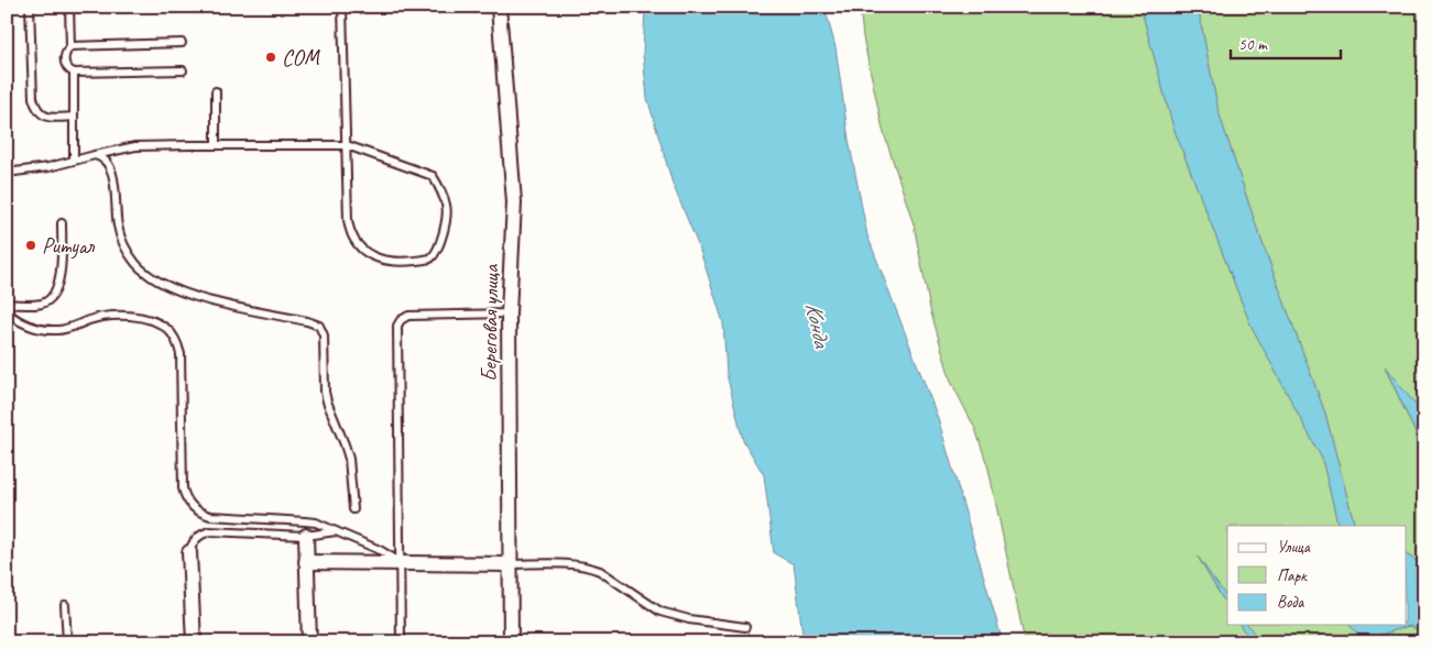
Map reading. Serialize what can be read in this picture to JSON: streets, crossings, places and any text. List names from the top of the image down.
{
  "streets": {
    "street": ["Береговая улица"]
  },
  "water": ["Конда"],
  "places": ["СОМ", "Ритуал"],
  "legend": ["Улица", "Парк", "Вода"],
  "scale_bar": "50 m"
}
